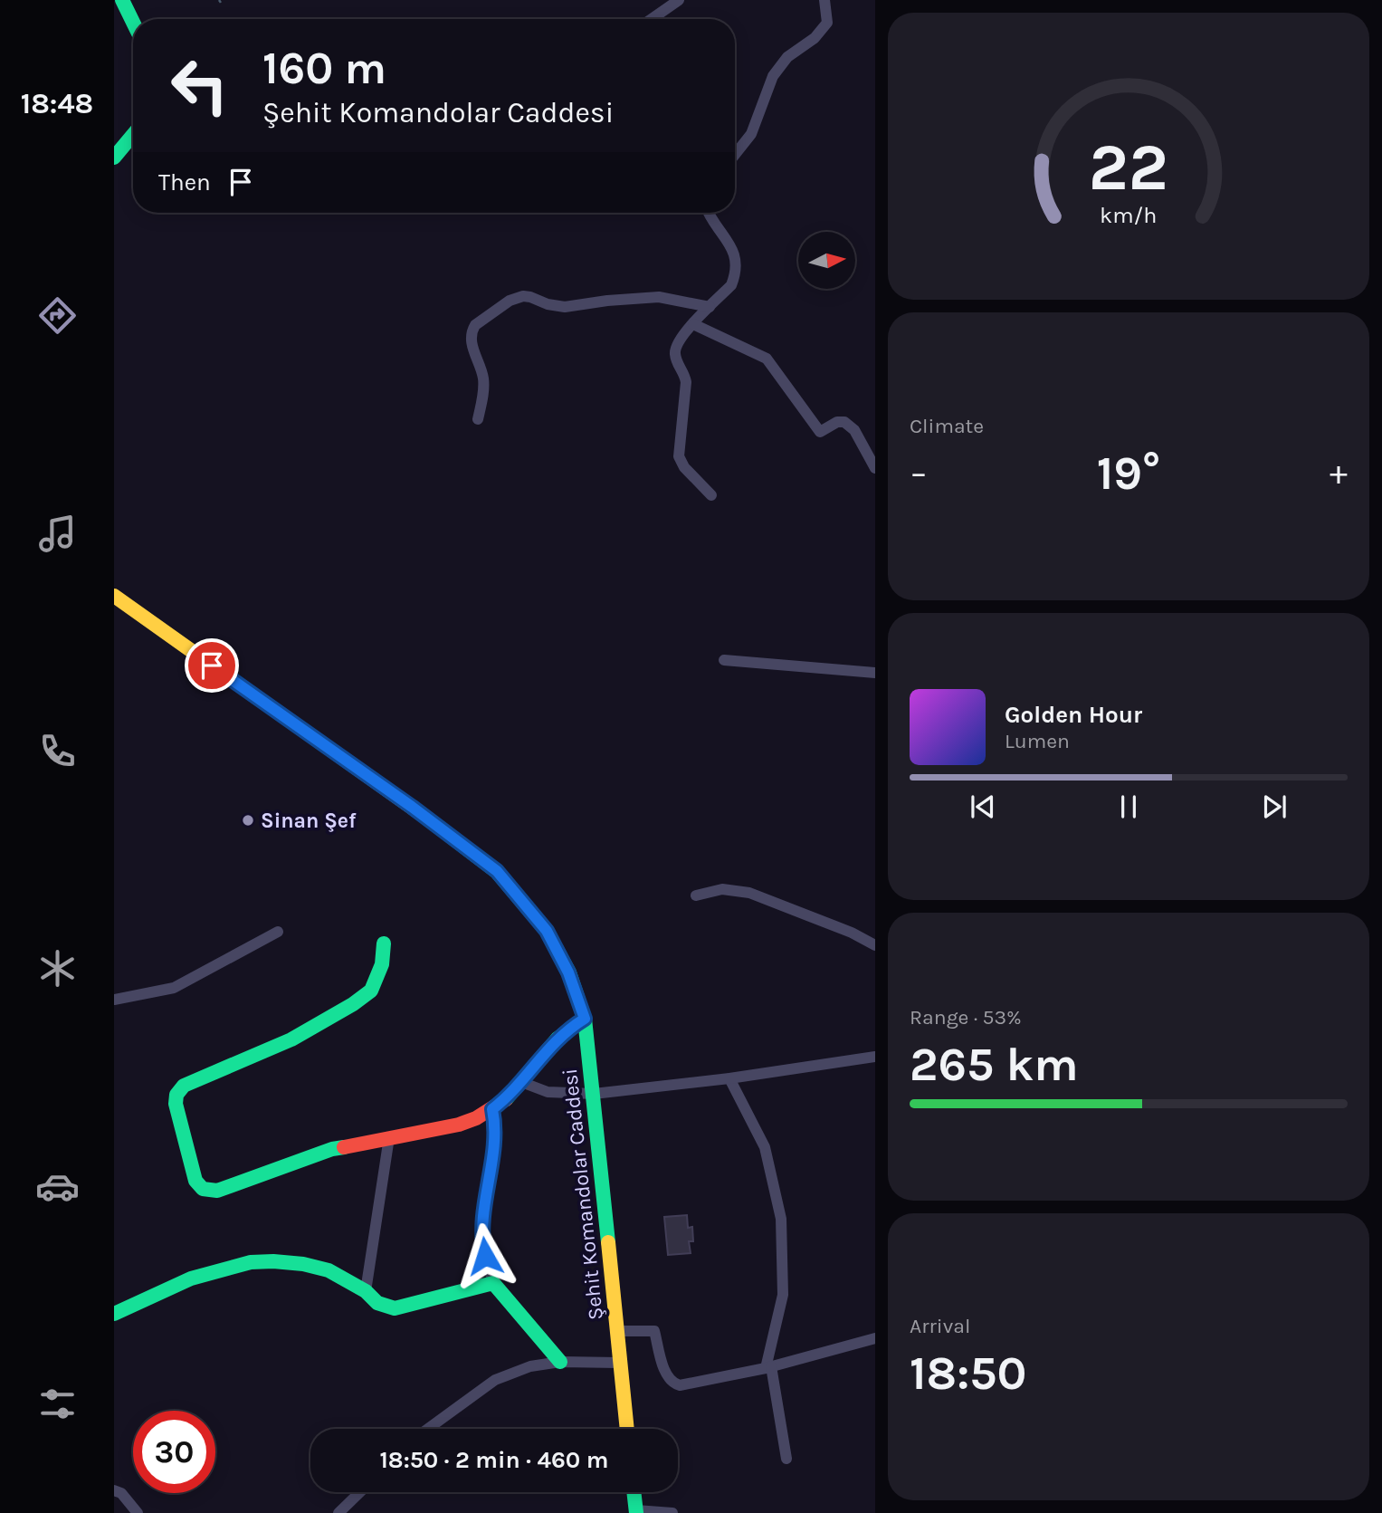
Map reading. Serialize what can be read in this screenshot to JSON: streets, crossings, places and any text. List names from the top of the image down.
{
  "streets": {
    "street": ["Şehit Komandolar Caddesi"]
  },
  "places": ["Sinan Şef"],
  "north": "right",
  "page": {
    "tabs": "18:48",
    "turn": ["160 m", "Şehit Komandolar Caddesi"],
    "then": "Then",
    "tile": [
      "Climate",
      ["Range · 53%", "265 km"],
      ["Arrival", "18:50"]
    ],
    "heat": ["−", "19°", "+"],
    "song": ["Golden Hour", "Lumen"],
    "limit": "30",
    "trip": "18:50 · 2 min · 460 m",
    "gauge": ["22", "km/h"]
  }
}
